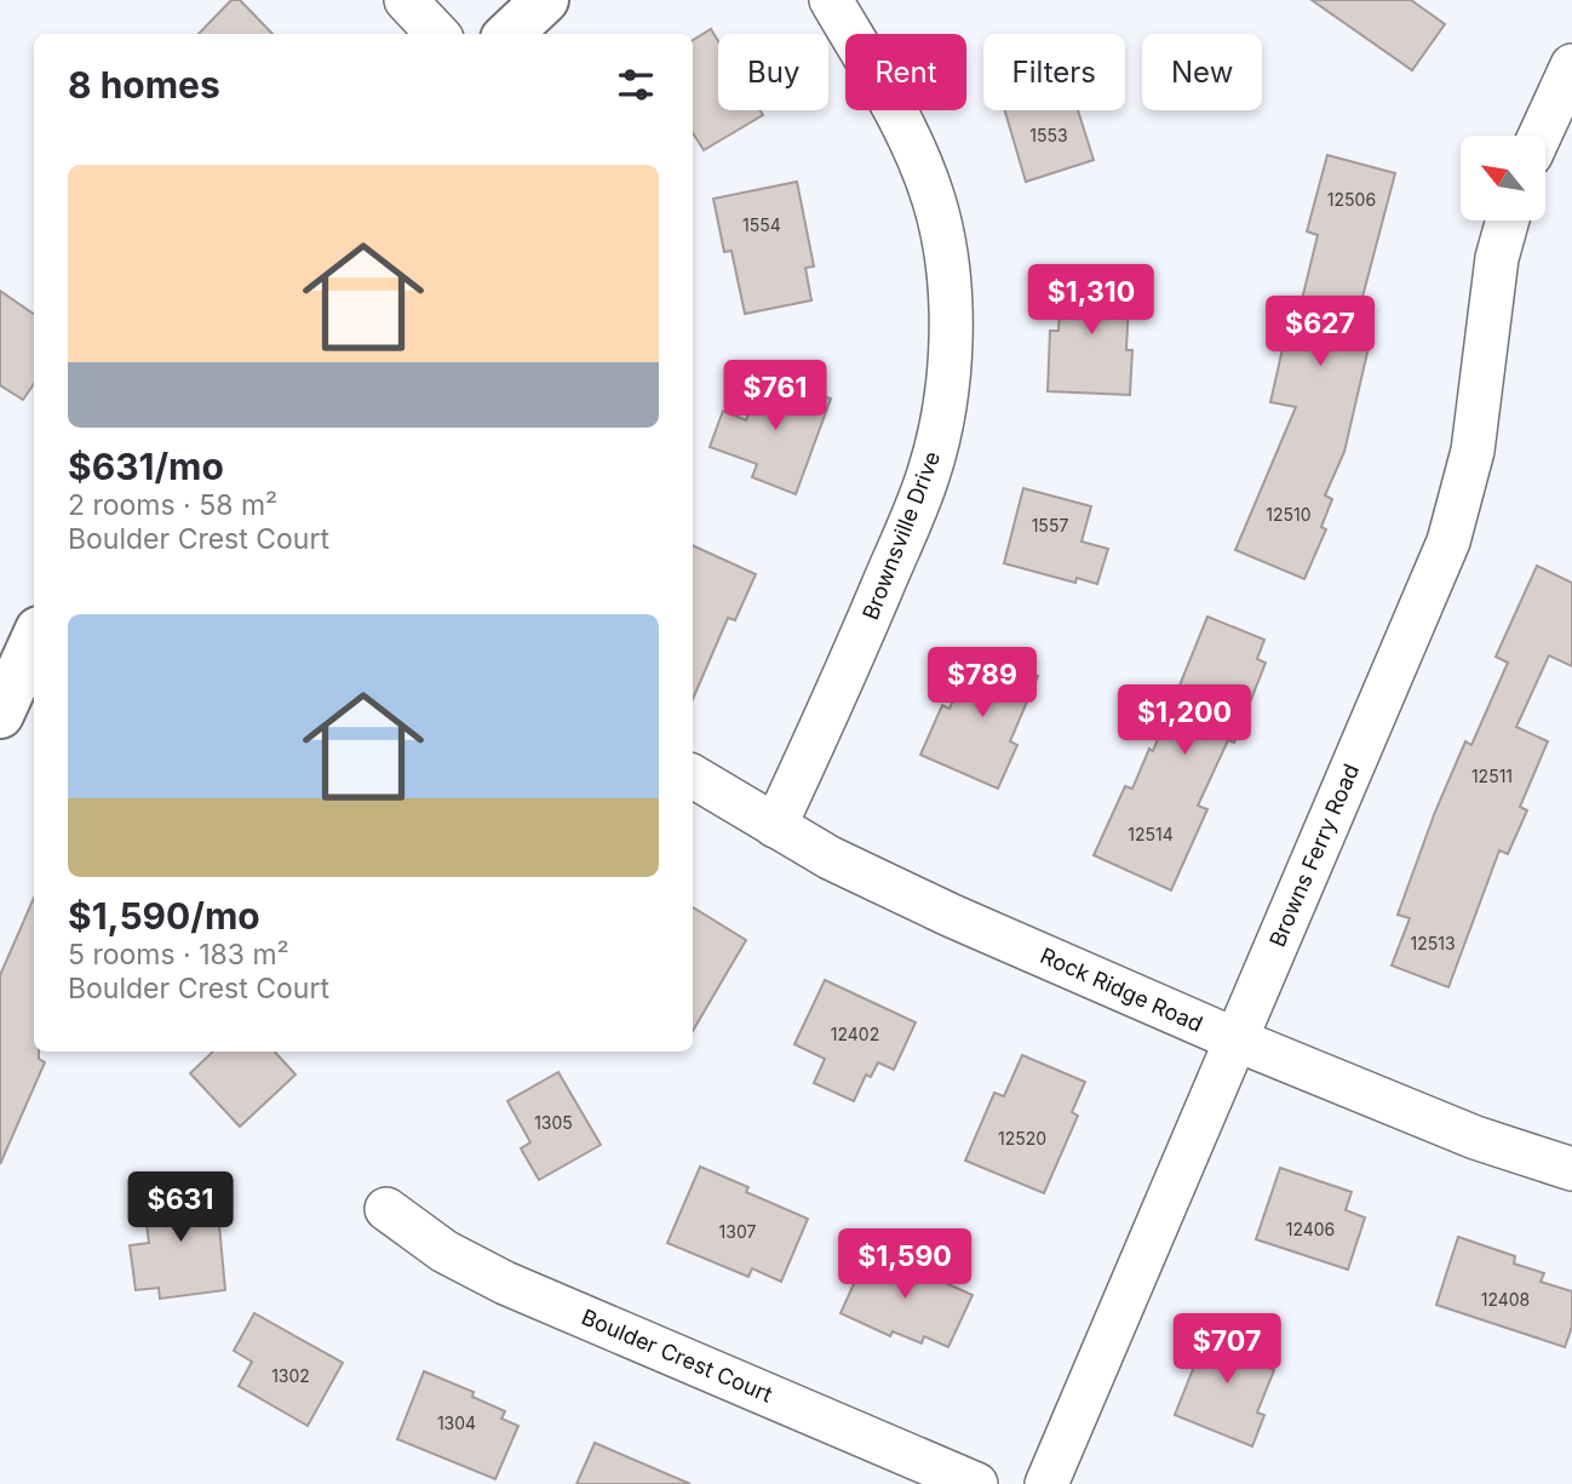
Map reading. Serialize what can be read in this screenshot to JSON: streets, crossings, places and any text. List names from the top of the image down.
{
  "streets": {
    "street": [
      "Brownsville Drive",
      "Browns Ferry Road",
      "Rock Ridge Road",
      "Boulder Crest Court"
    ]
  },
  "crossings": [
    ["Brownsville Drive", "Rock Ridge Road"],
    ["Browns Ferry Road", "Rock Ridge Road"]
  ],
  "house_numbers": [
    "1553",
    "12506",
    "1554",
    "12510",
    "1557",
    "12511",
    "12514",
    "12513",
    "12402",
    "1305",
    "12520",
    "12406",
    "1307",
    "12408",
    "1302",
    "1304"
  ],
  "north": "top left",
  "page": {
    "chip": [
      "Buy",
      "Rent",
      "Filters",
      "New"
    ],
    "heading": "8 homes",
    "list": [
      {
        "name": "$631/mo",
        "note": "2 rooms · 58 m² · Boulder Crest Court"
      },
      {
        "name": "$1,590/mo",
        "note": "5 rooms · 183 m² · Boulder Crest Court"
      }
    ],
    "price": [
      "$1,310",
      "$627",
      "$761",
      "$789",
      "$1,200",
      "$631",
      "$1,590",
      "$707"
    ]
  }
}
